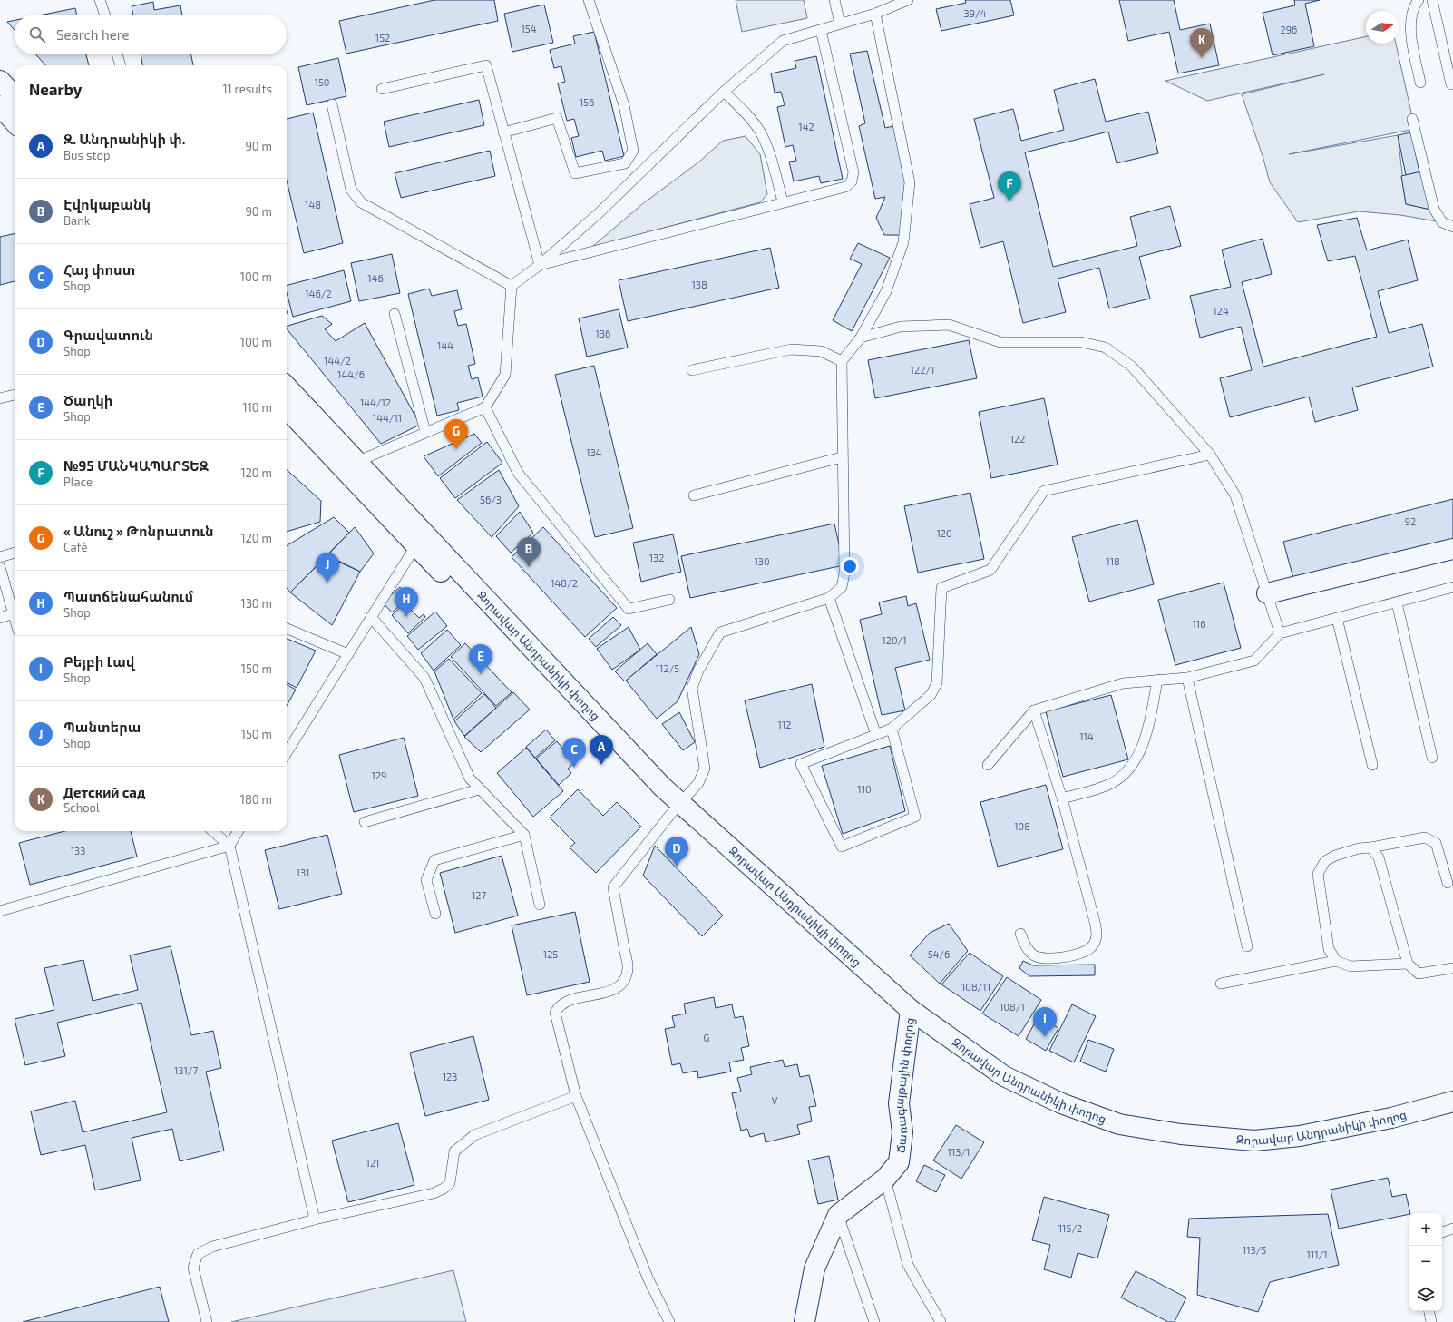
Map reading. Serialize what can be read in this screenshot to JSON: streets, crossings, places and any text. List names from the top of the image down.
{
  "streets": {
    "main road": ["Զորավար Անդրանիկի փողոց", "Ճառագայթային փողոց"]
  },
  "crossings": [
    ["Զորավար Անդրանիկի փողոց", "Ճառագայթային փողոց"]
  ],
  "house_numbers": [
    "39/4",
    "154",
    "296",
    "152",
    "150",
    "156",
    "142",
    "148",
    "146",
    "138",
    "146/2",
    "124",
    "136",
    "144",
    "144/2",
    "122/1",
    "144/6",
    "144/12",
    "144/11",
    "122",
    "134",
    "56/3",
    "92",
    "120",
    "132",
    "130",
    "118",
    "148/2",
    "116",
    "120/1",
    "112/5",
    "112",
    "114",
    "129",
    "110",
    "108",
    "133",
    "131",
    "127",
    "125",
    "54/6",
    "108/11",
    "108/1",
    "G",
    "131/7",
    "123",
    "V",
    "113/1",
    "121",
    "115/2",
    "113/5",
    "111/1"
  ],
  "north": "right",
  "page": {
    "search": "Search here",
    "pins": [
      "K",
      "F",
      "G",
      "B",
      "J",
      "H",
      "E",
      "A",
      "C",
      "D",
      "I"
    ],
    "heading": ["Nearby", "11 results"],
    "list": [
      {
        "mark": "A",
        "name": "Զ. Անդրանիկի փ.",
        "note": "Bus stop",
        "value": "90 m"
      },
      {
        "mark": "B",
        "name": "Էվոկաբանկ",
        "note": "Bank",
        "value": "90 m"
      },
      {
        "mark": "C",
        "name": "Հայ փոստ",
        "note": "Shop",
        "value": "100 m"
      },
      {
        "mark": "D",
        "name": "Գրավատուն",
        "note": "Shop",
        "value": "100 m"
      },
      {
        "mark": "E",
        "name": "Ծաղկի",
        "note": "Shop",
        "value": "110 m"
      },
      {
        "mark": "F",
        "name": "№95 ՄԱՆԿԱՊԱՐՏԵԶ",
        "note": "Place",
        "value": "120 m"
      },
      {
        "mark": "G",
        "name": "« Անուշ » Թոնրատուն",
        "note": "Café",
        "value": "120 m"
      },
      {
        "mark": "H",
        "name": "Պատճենահանում",
        "note": "Shop",
        "value": "130 m"
      },
      {
        "mark": "I",
        "name": "Բեյբի Լավ",
        "note": "Shop",
        "value": "150 m"
      },
      {
        "mark": "J",
        "name": "Պանտերա",
        "note": "Shop",
        "value": "150 m"
      },
      {
        "mark": "K",
        "name": "Детский сад",
        "note": "School",
        "value": "180 m"
      }
    ],
    "map_buttons": ["+", "−"]
  }
}
